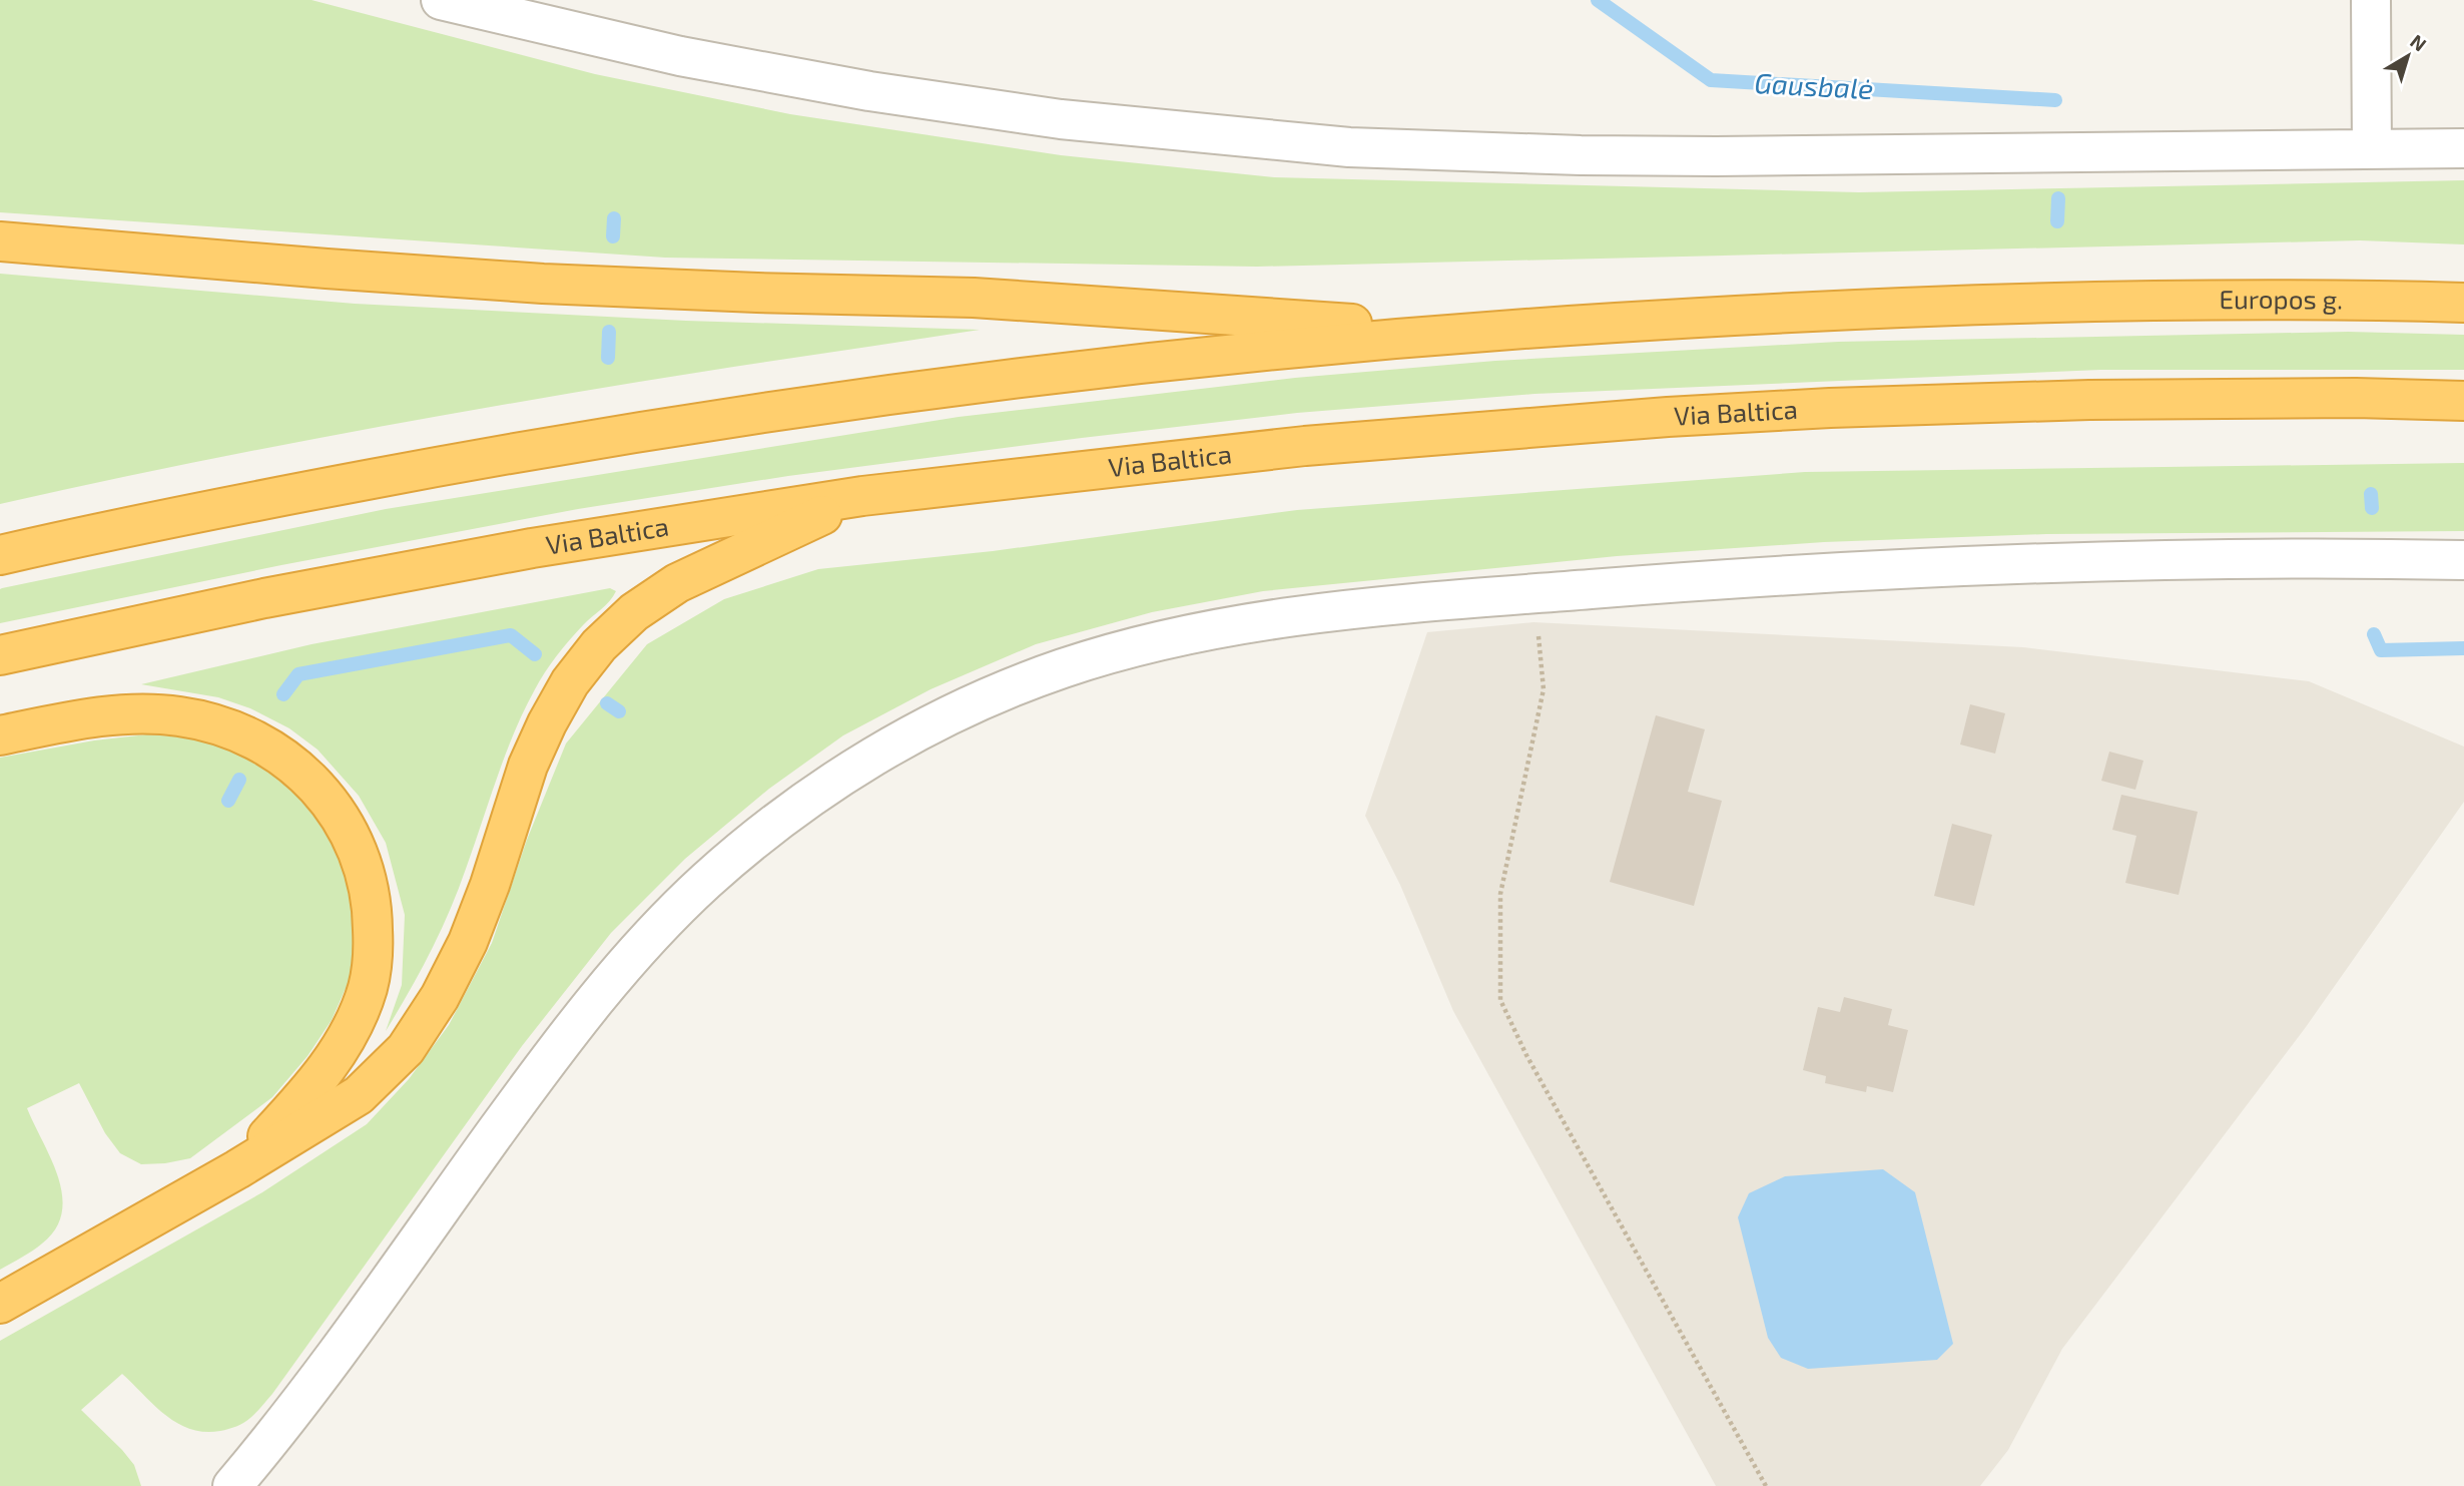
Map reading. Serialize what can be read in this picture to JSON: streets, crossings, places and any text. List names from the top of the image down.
{
  "streets": {
    "highway": ["Europos g.", "Via Baltica"]
  },
  "water": ["Gausbalė"],
  "north": "top right"
}
